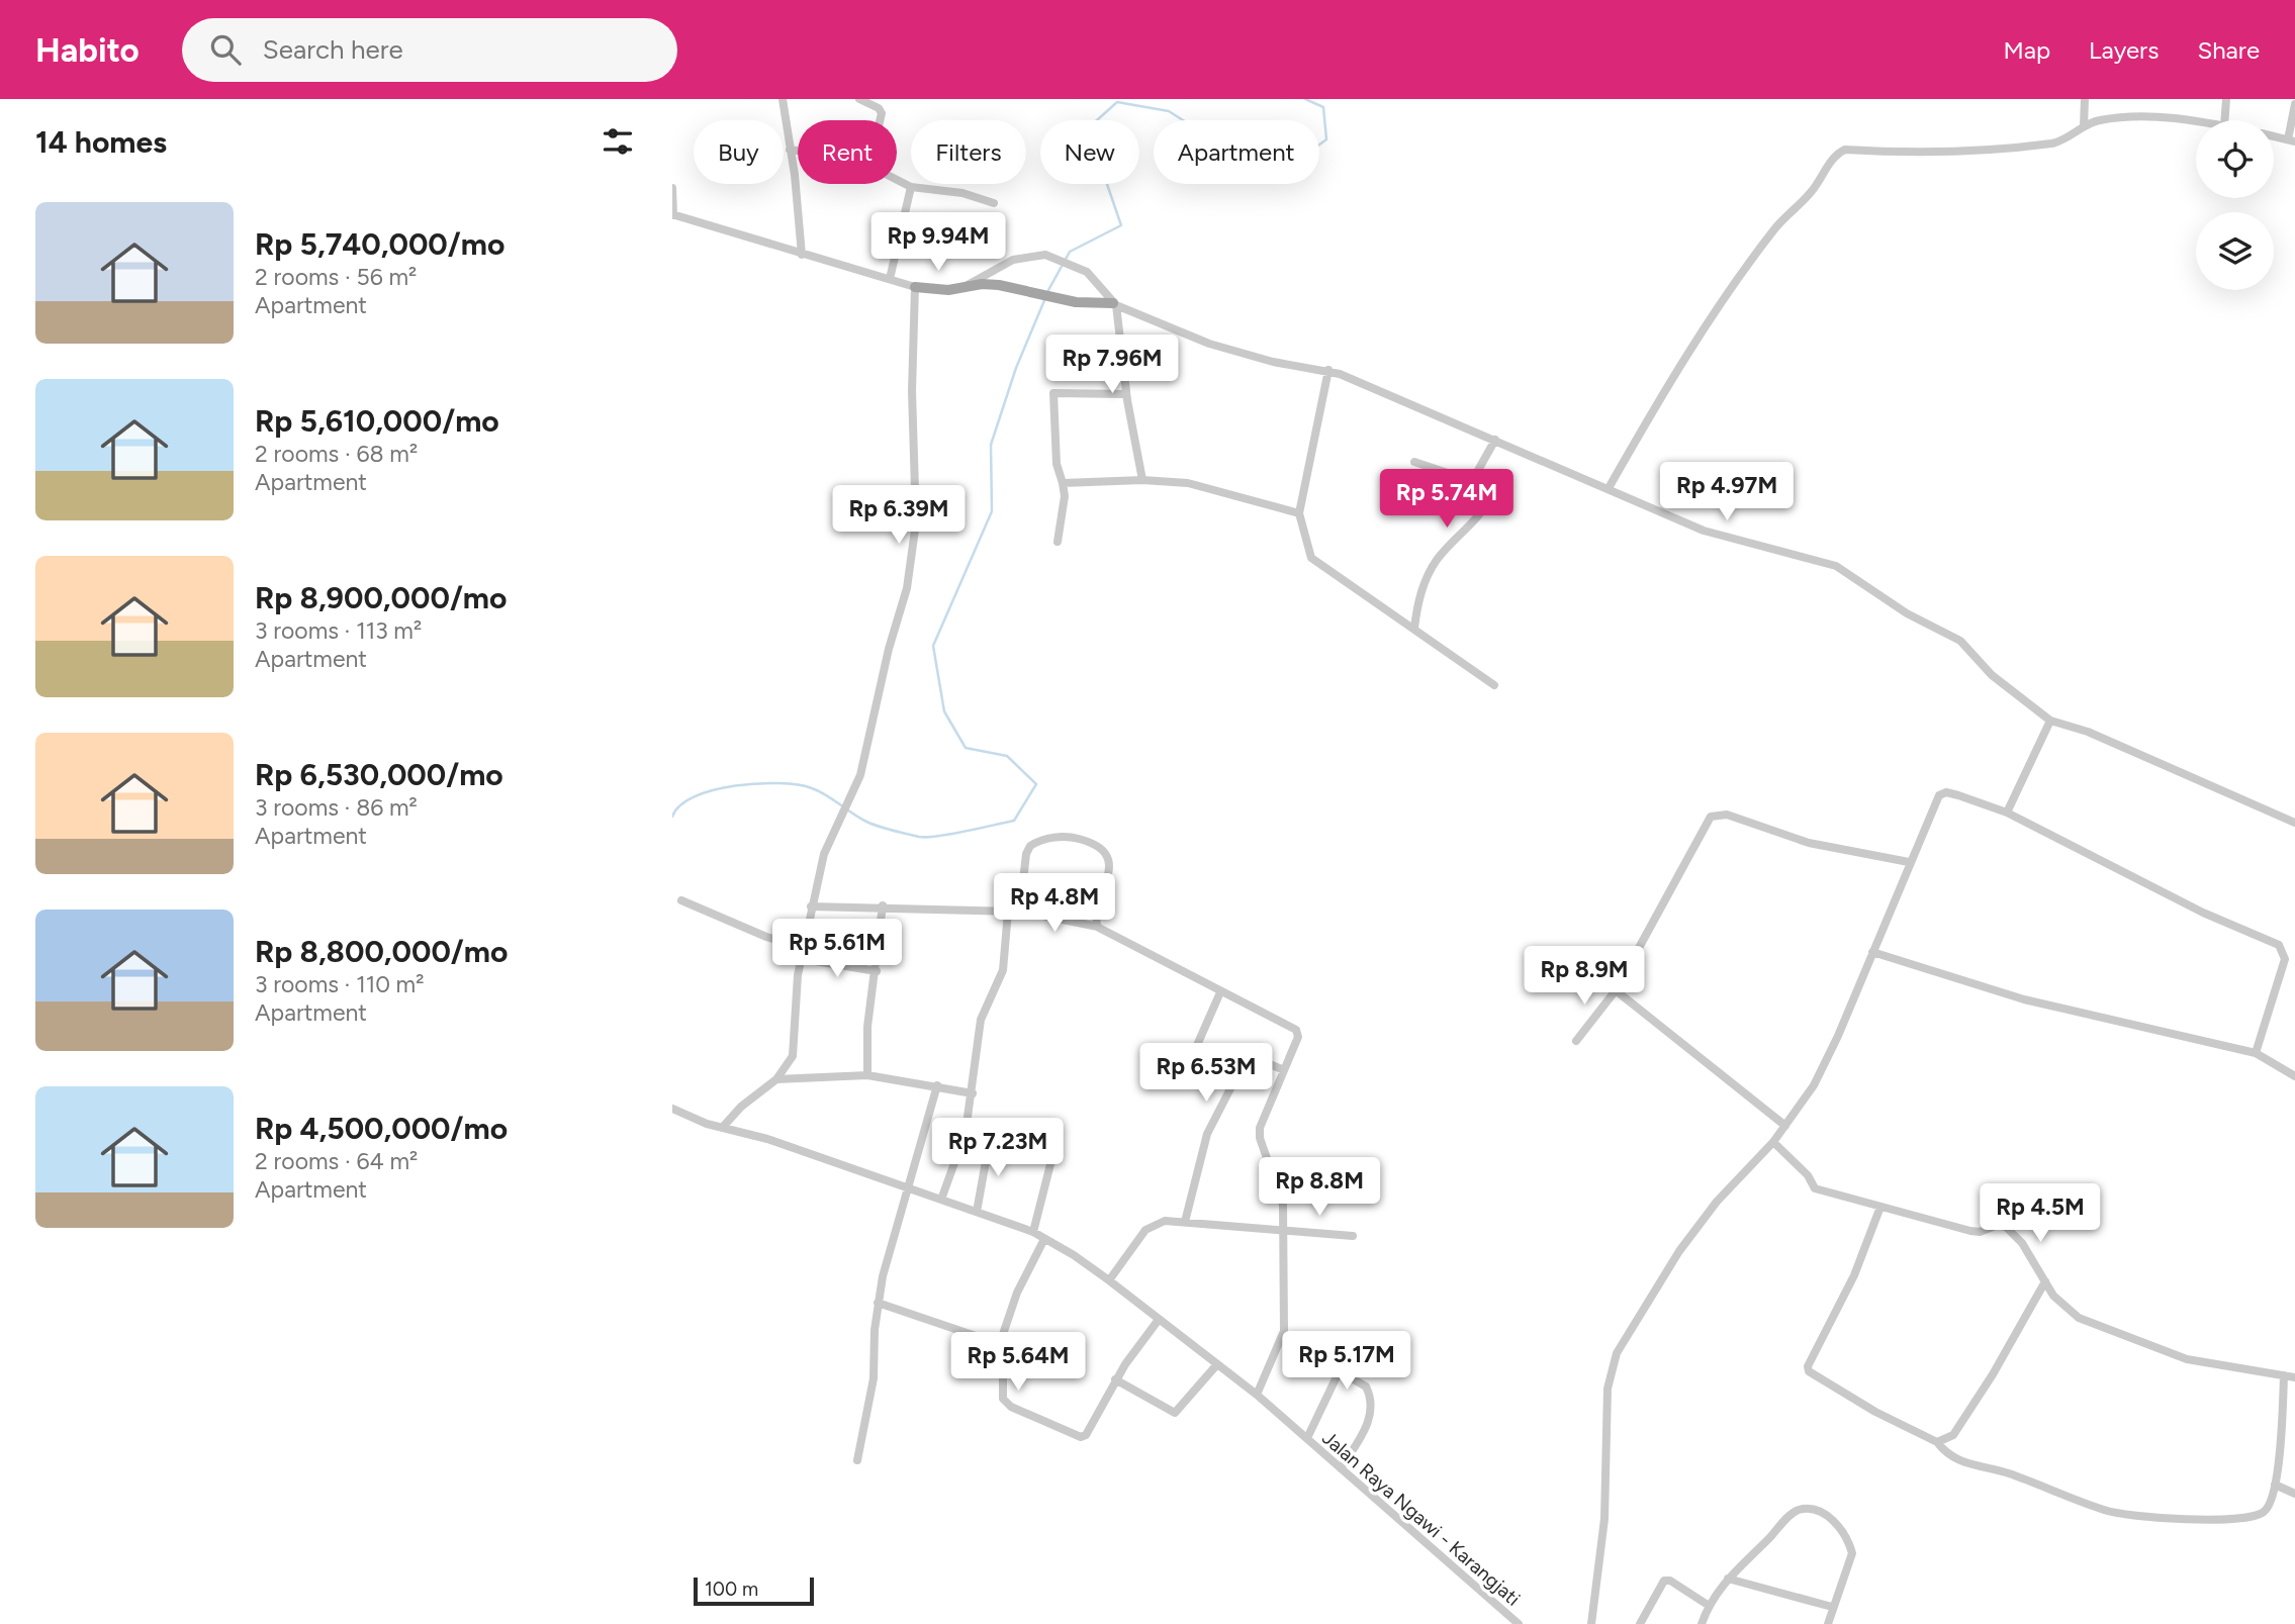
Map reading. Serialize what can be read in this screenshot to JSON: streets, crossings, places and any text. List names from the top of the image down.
{
  "streets": {
    "street": ["Jalan Raya Ngawi - Karangjati"]
  },
  "scale_bar": "100 m",
  "page": {
    "header": "Habito",
    "search": "Search here",
    "nav": ["Map", "Layers", "Share"],
    "heading": "14 homes",
    "chip": [
      "Buy",
      "Rent",
      "Filters",
      "New",
      "Apartment"
    ],
    "list": [
      {
        "name": "Rp 5,740,000/mo",
        "note": "2 rooms · 56 m² · Apartment"
      },
      {
        "name": "Rp 5,610,000/mo",
        "note": "2 rooms · 68 m² · Apartment"
      },
      {
        "name": "Rp 8,900,000/mo",
        "note": "3 rooms · 113 m² · Apartment"
      },
      {
        "name": "Rp 6,530,000/mo",
        "note": "3 rooms · 86 m² · Apartment"
      },
      {
        "name": "Rp 8,800,000/mo",
        "note": "3 rooms · 110 m² · Apartment"
      },
      {
        "name": "Rp 4,500,000/mo",
        "note": "2 rooms · 64 m² · Apartment"
      }
    ],
    "price": [
      "Rp 9.94M",
      "Rp 7.96M",
      "Rp 4.97M",
      "Rp 5.74M",
      "Rp 6.39M",
      "Rp 4.8M",
      "Rp 5.61M",
      "Rp 8.9M",
      "Rp 6.53M",
      "Rp 7.23M",
      "Rp 8.8M",
      "Rp 4.5M",
      "Rp 5.17M",
      "Rp 5.64M"
    ],
    "scale": "100 m"
  }
}
